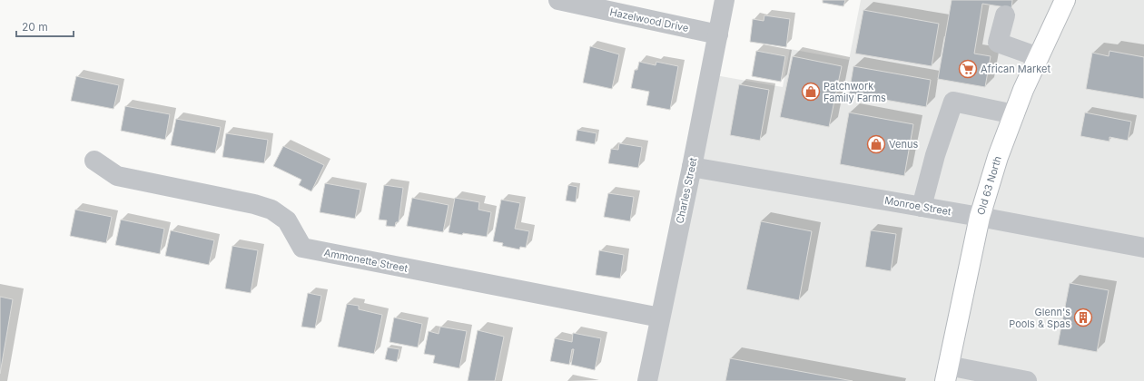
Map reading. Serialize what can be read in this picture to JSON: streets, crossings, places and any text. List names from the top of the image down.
{
  "streets": {
    "main road": ["Old 63 North"],
    "street": [
      "Hazelwood Drive",
      "Charles Street",
      "Monroe Street",
      "Ammonette Street"
    ]
  },
  "crossings": [
    ["Hazelwood Drive", "Charles Street"],
    ["Old 63 North", "Monroe Street"],
    ["Charles Street", "Monroe Street"],
    ["Charles Street", "Ammonette Street"]
  ],
  "places": {
    "supermarket": ["African Market"],
    "shop": ["Patchwork Family Farms", "Venus"],
    "building": ["Glenn's Pools & Spas"]
  },
  "scale_bar": "20 m"
}
